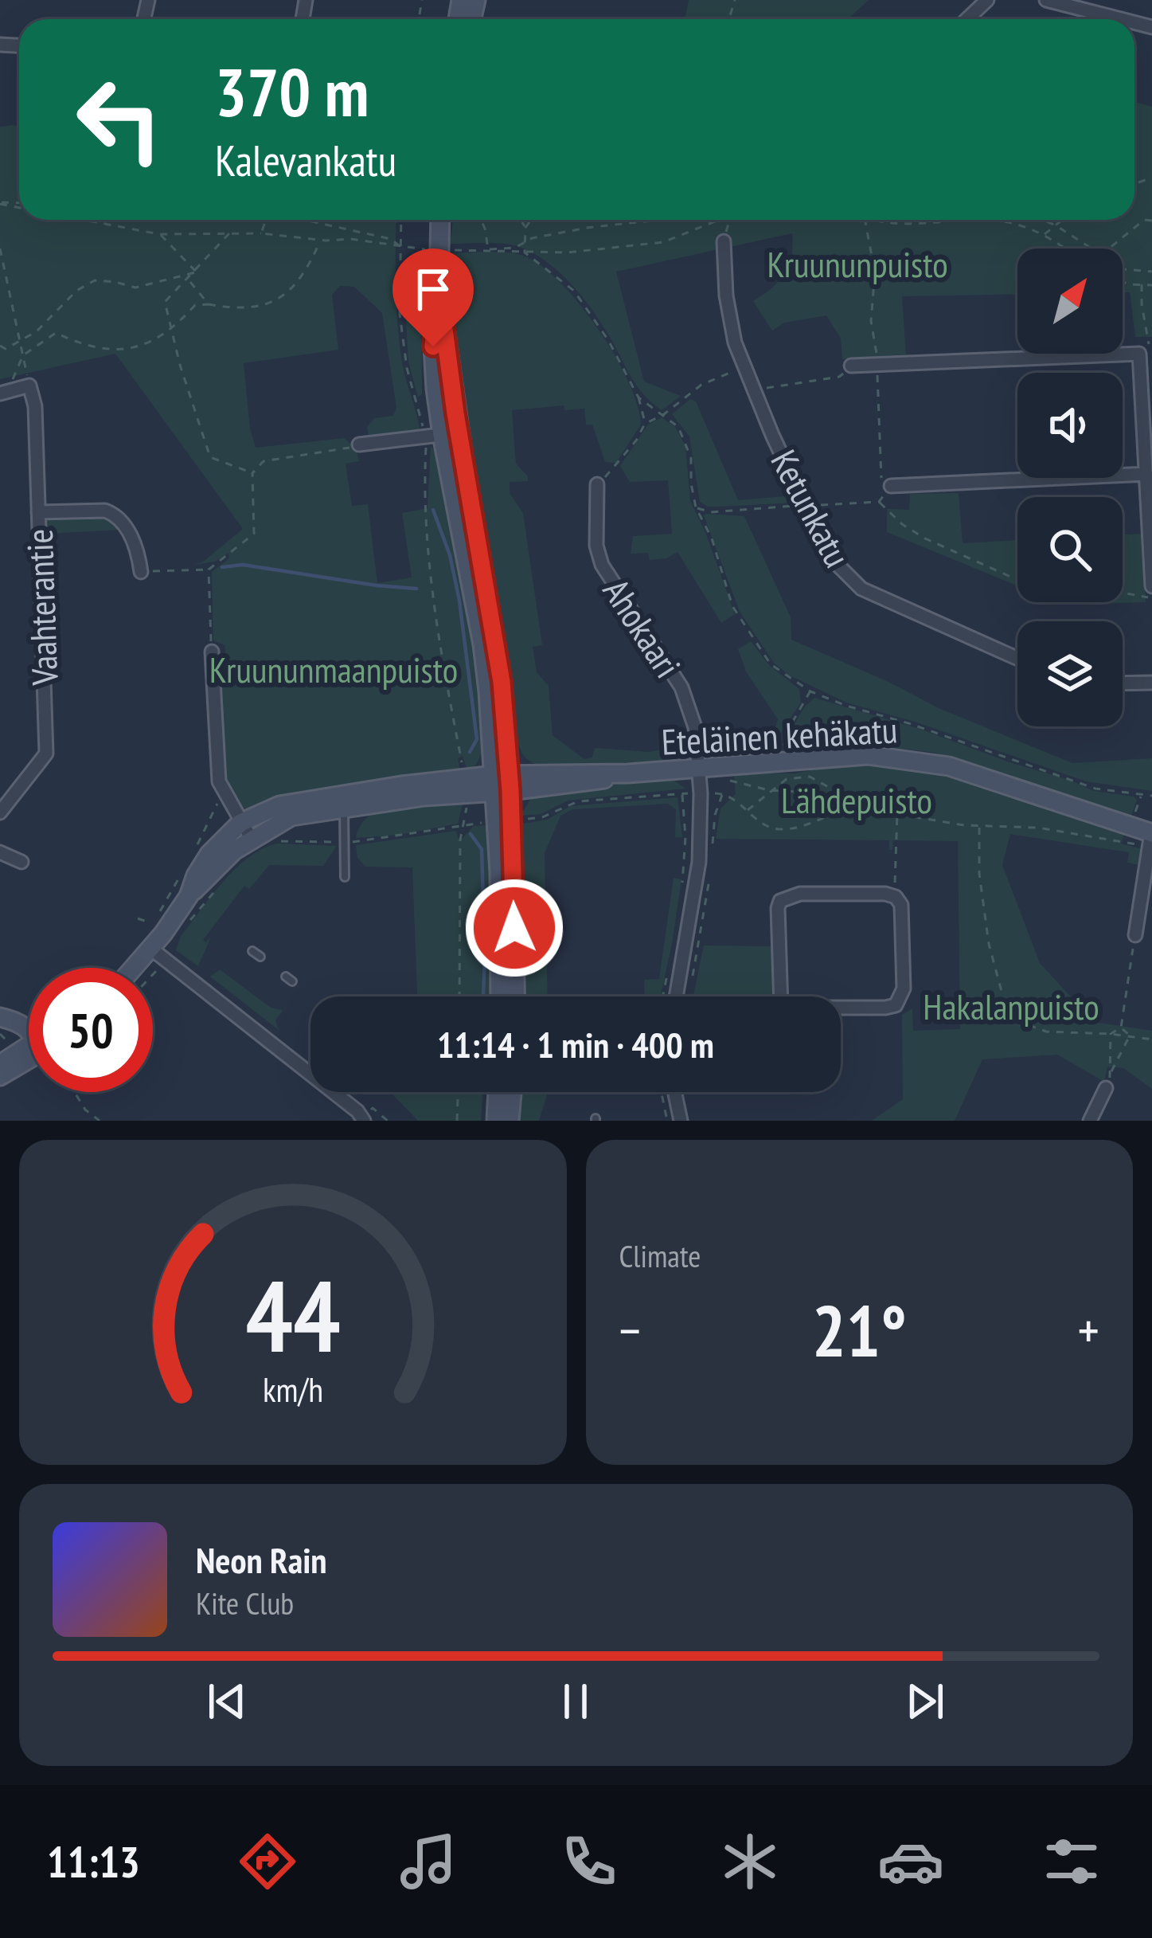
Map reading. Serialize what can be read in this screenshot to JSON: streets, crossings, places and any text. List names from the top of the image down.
{
  "streets": {
    "street": [
      "Ketunkatu",
      "Vaahterantie",
      "Ahokaari",
      "Eteläinen kehäkatu"
    ]
  },
  "crossings": [
    ["Ahokaari", "Eteläinen kehäkatu"]
  ],
  "parks": [
    "Kruununpuisto",
    "Kruununmaanpuisto",
    "Lähdepuisto",
    "Hakalanpuisto"
  ],
  "north": "top right",
  "page": {
    "turn": ["370 m", "Kalevankatu"],
    "limit": "50",
    "trip": "11:14 · 1 min · 400 m",
    "tile": "Climate",
    "heat": ["−", "21°", "+"],
    "song": ["Neon Rain", "Kite Club"],
    "tabs": "11:13",
    "gauge": ["44", "km/h"]
  }
}
